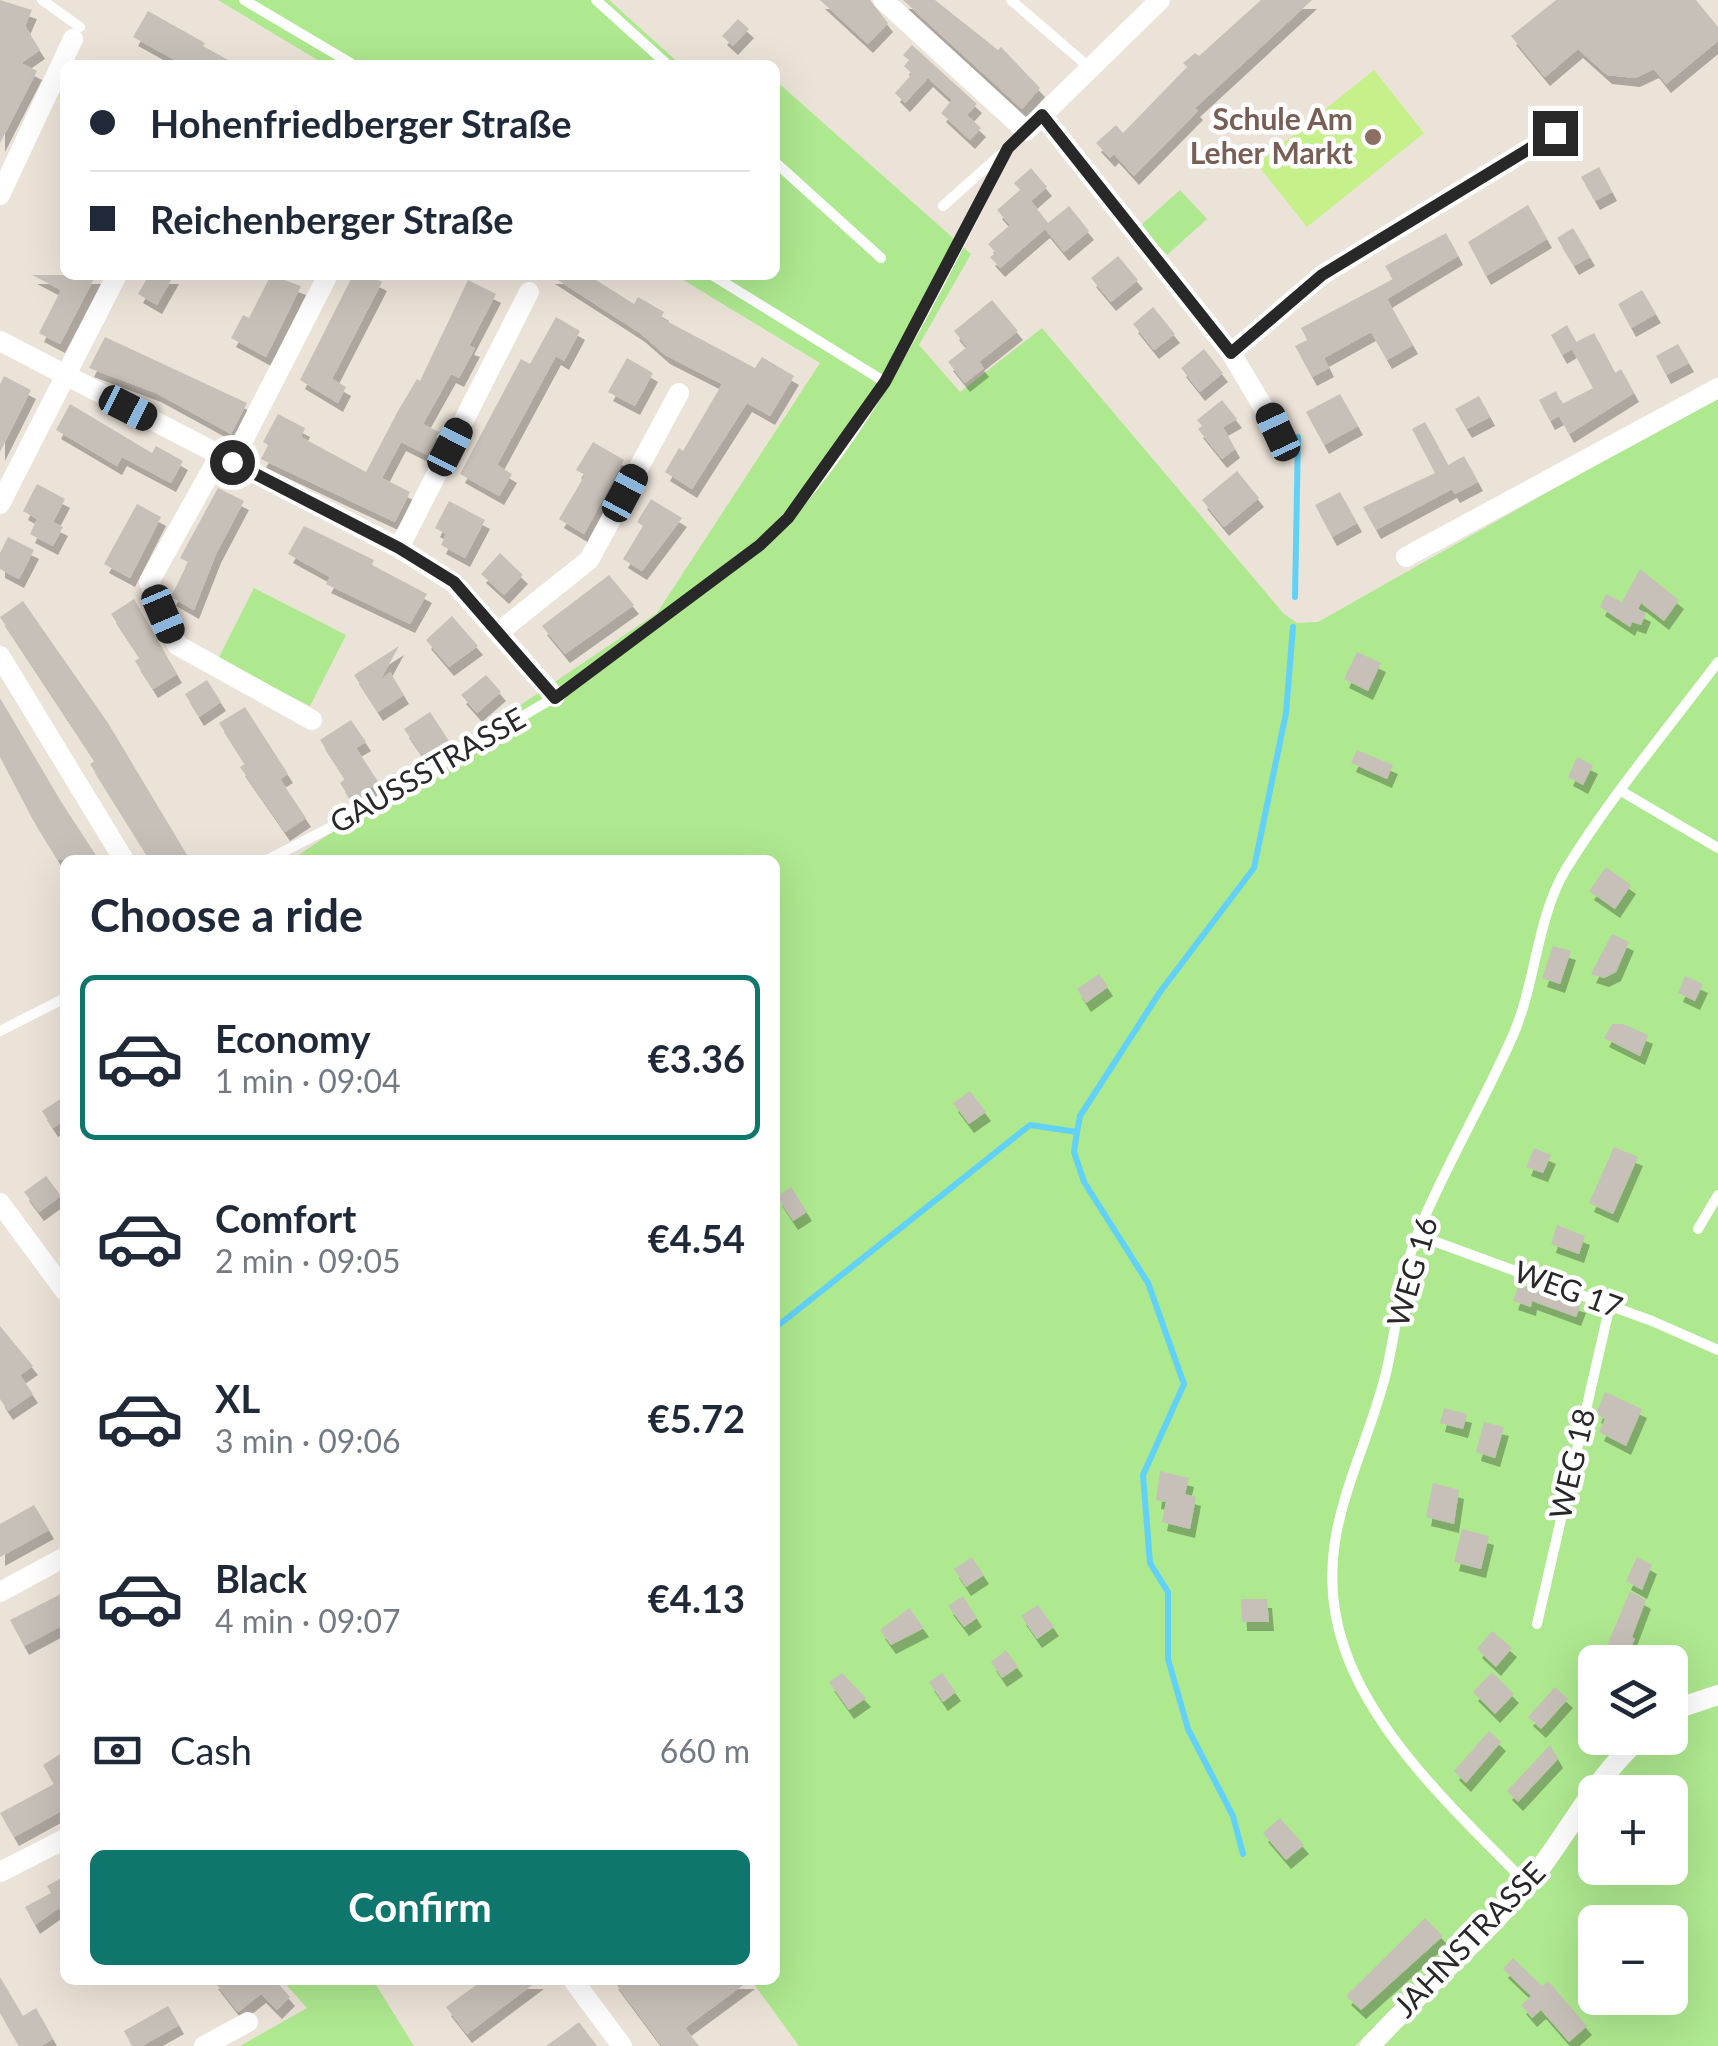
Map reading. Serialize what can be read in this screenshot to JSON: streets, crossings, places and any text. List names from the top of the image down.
{
  "streets": {
    "street": ["GAUSSSTRASSE", "JAHNSTRASSE"],
    "lane": ["WEG 16", "WEG 17", "WEG 18"]
  },
  "crossings": [
    ["WEG 16", "WEG 17"],
    ["WEG 16", "JAHNSTRASSE"],
    ["WEG 17", "WEG 18"]
  ],
  "places": ["Schule Am Leher Markt"],
  "page": {
    "banner": ["Hohenfriedberger Straße", "Reichenberger Straße"],
    "heading": "Choose a ride",
    "list": [
      {
        "name": "Economy",
        "note": "1 min · 09:04",
        "value": "€3.36"
      },
      {
        "name": "Comfort",
        "note": "2 min · 09:05",
        "value": "€4.54"
      },
      {
        "name": "XL",
        "note": "3 min · 09:06",
        "value": "€5.72"
      },
      {
        "name": "Black",
        "note": "4 min · 09:07",
        "value": "€4.13"
      }
    ],
    "map_buttons": ["+", "−"],
    "pay": ["Cash", "660 m"],
    "buttons": "Confirm"
  }
}
